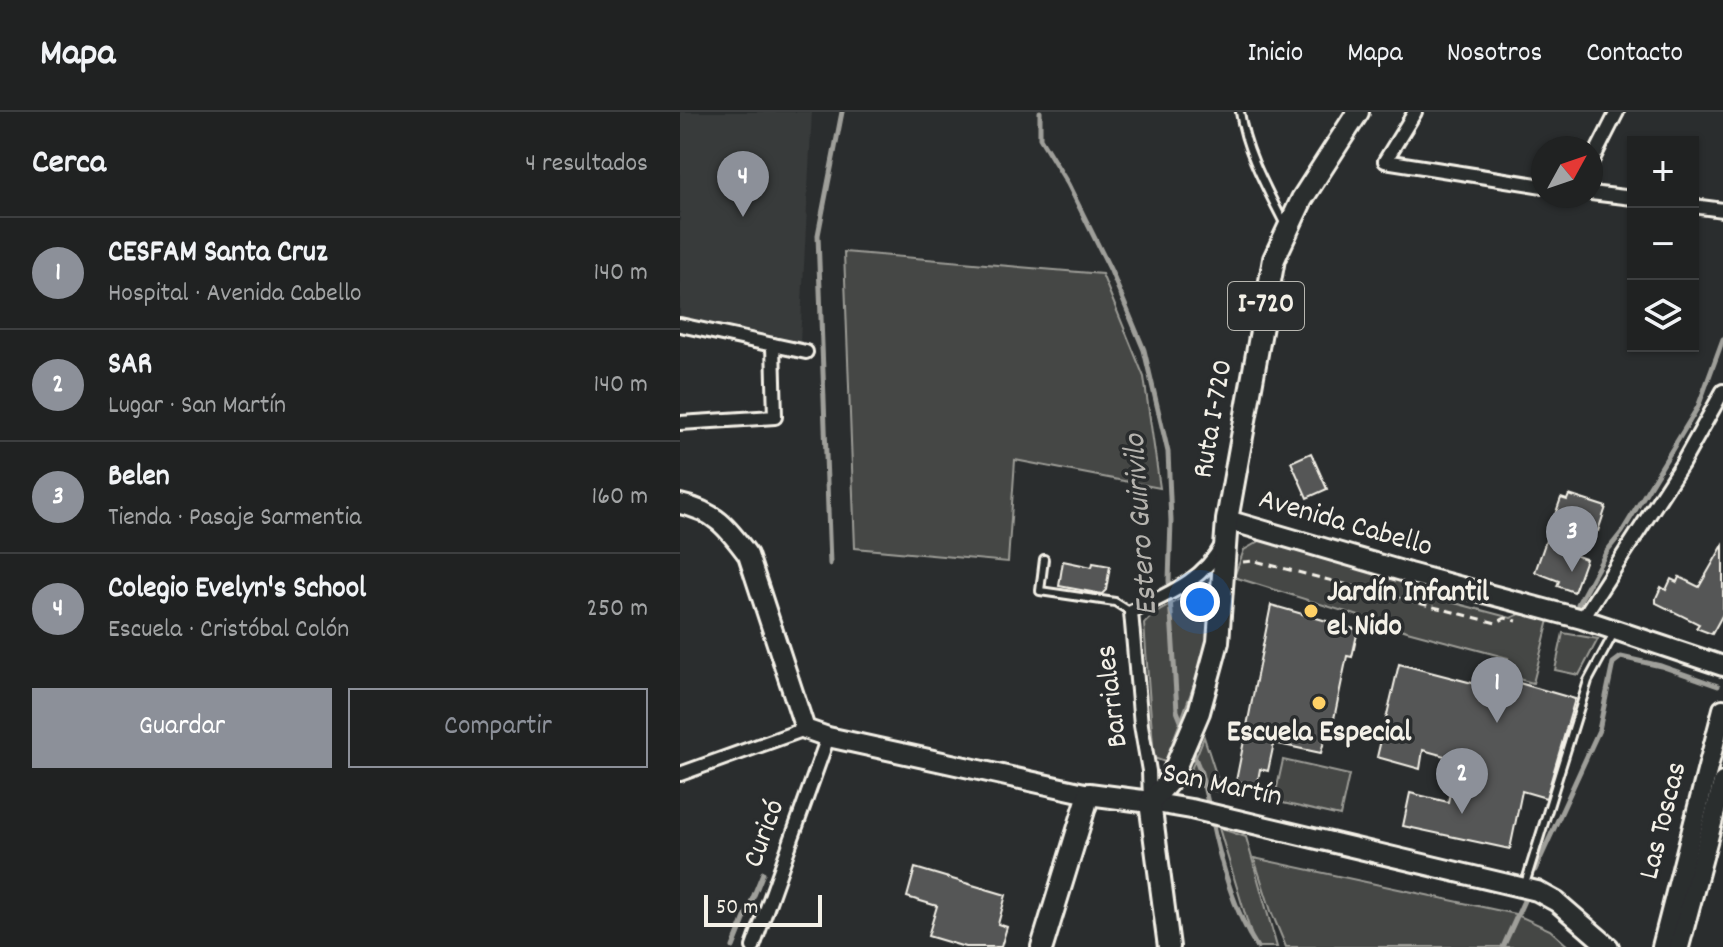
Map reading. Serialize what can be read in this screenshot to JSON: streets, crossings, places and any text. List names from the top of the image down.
{
  "streets": {
    "main road": ["I-720", "Ruta I-720", "San Martín"],
    "street": [
      "Avenida Cabello",
      "Barriales",
      "Las Toscas",
      "Curicó"
    ]
  },
  "crossings": [
    ["I-720", "Ruta I-720"],
    ["I-720", "Avenida Cabello"],
    ["I-720", "Barriales"],
    ["I-720", "San Martín"],
    ["Ruta I-720", "Avenida Cabello"],
    ["Ruta I-720", "Barriales"],
    ["Avenida Cabello", "Barriales"],
    ["Barriales", "San Martín"],
    ["San Martín", "Curicó"]
  ],
  "water": ["Estero Guirivilo"],
  "places": ["Jardín Infantil el Nido", "Escuela Especial"],
  "scale_bar": "50 m",
  "north": "top right",
  "page": {
    "header": "Mapa",
    "nav": [
      "Inicio",
      "Mapa",
      "Nosotros",
      "Contacto"
    ],
    "heading": ["Cerca", "4 resultados"],
    "map_buttons": ["+", "−"],
    "pins": [
      "4",
      "3",
      "1",
      "2"
    ],
    "list": [
      {
        "mark": "1",
        "name": "CESFAM Santa Cruz",
        "note": "Hospital · Avenida Cabello",
        "value": "140 m"
      },
      {
        "mark": "2",
        "name": "SAR",
        "note": "Lugar · San Martín",
        "value": "140 m"
      },
      {
        "mark": "3",
        "name": "Belen",
        "note": "Tienda · Pasaje Sarmentia",
        "value": "160 m"
      },
      {
        "mark": "4",
        "name": "Colegio Evelyn's School",
        "note": "Escuela · Cristóbal Colón",
        "value": "250 m"
      }
    ],
    "buttons": ["Guardar", "Compartir"],
    "scale": "50 m"
  }
}
